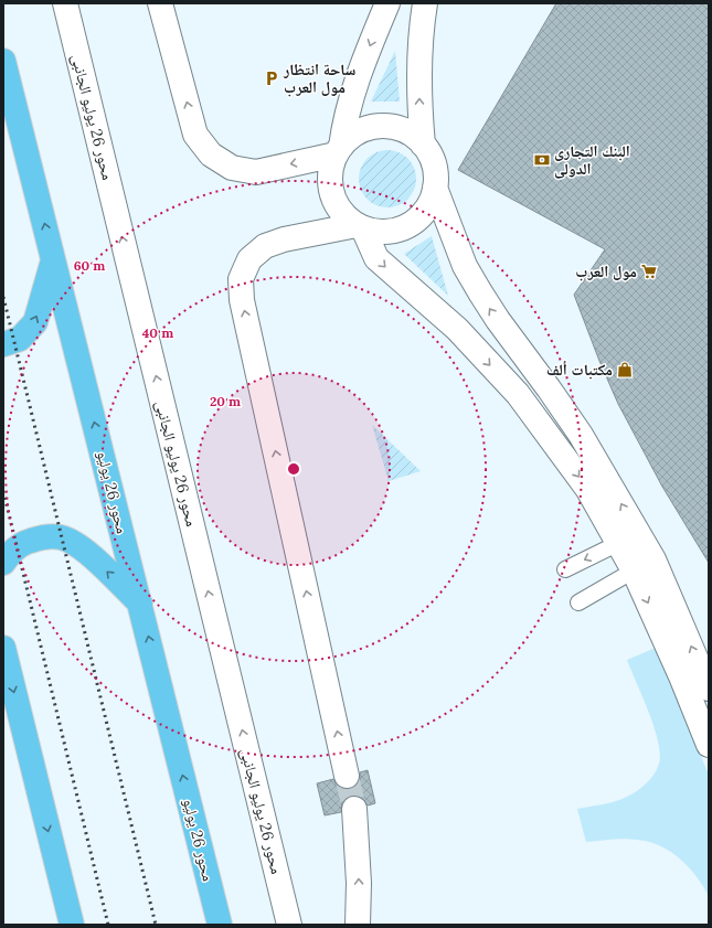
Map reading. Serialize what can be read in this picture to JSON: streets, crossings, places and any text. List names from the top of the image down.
{
  "streets": {
    "highway": ["محور 26 يوليو"],
    "street": ["محور 26 يوليو الجانبى"]
  },
  "one_way": ["محور 26 يوليو الجانبى"],
  "places": {
    "parking": ["ساحة انتظار مول العرب"],
    "bank": ["البنك التجارى الدولى"],
    "supermarket": ["مول العرب"],
    "shop": ["مكتبات ألف"]
  },
  "rings": ["60 m", "40 m", "20 m"]
}
